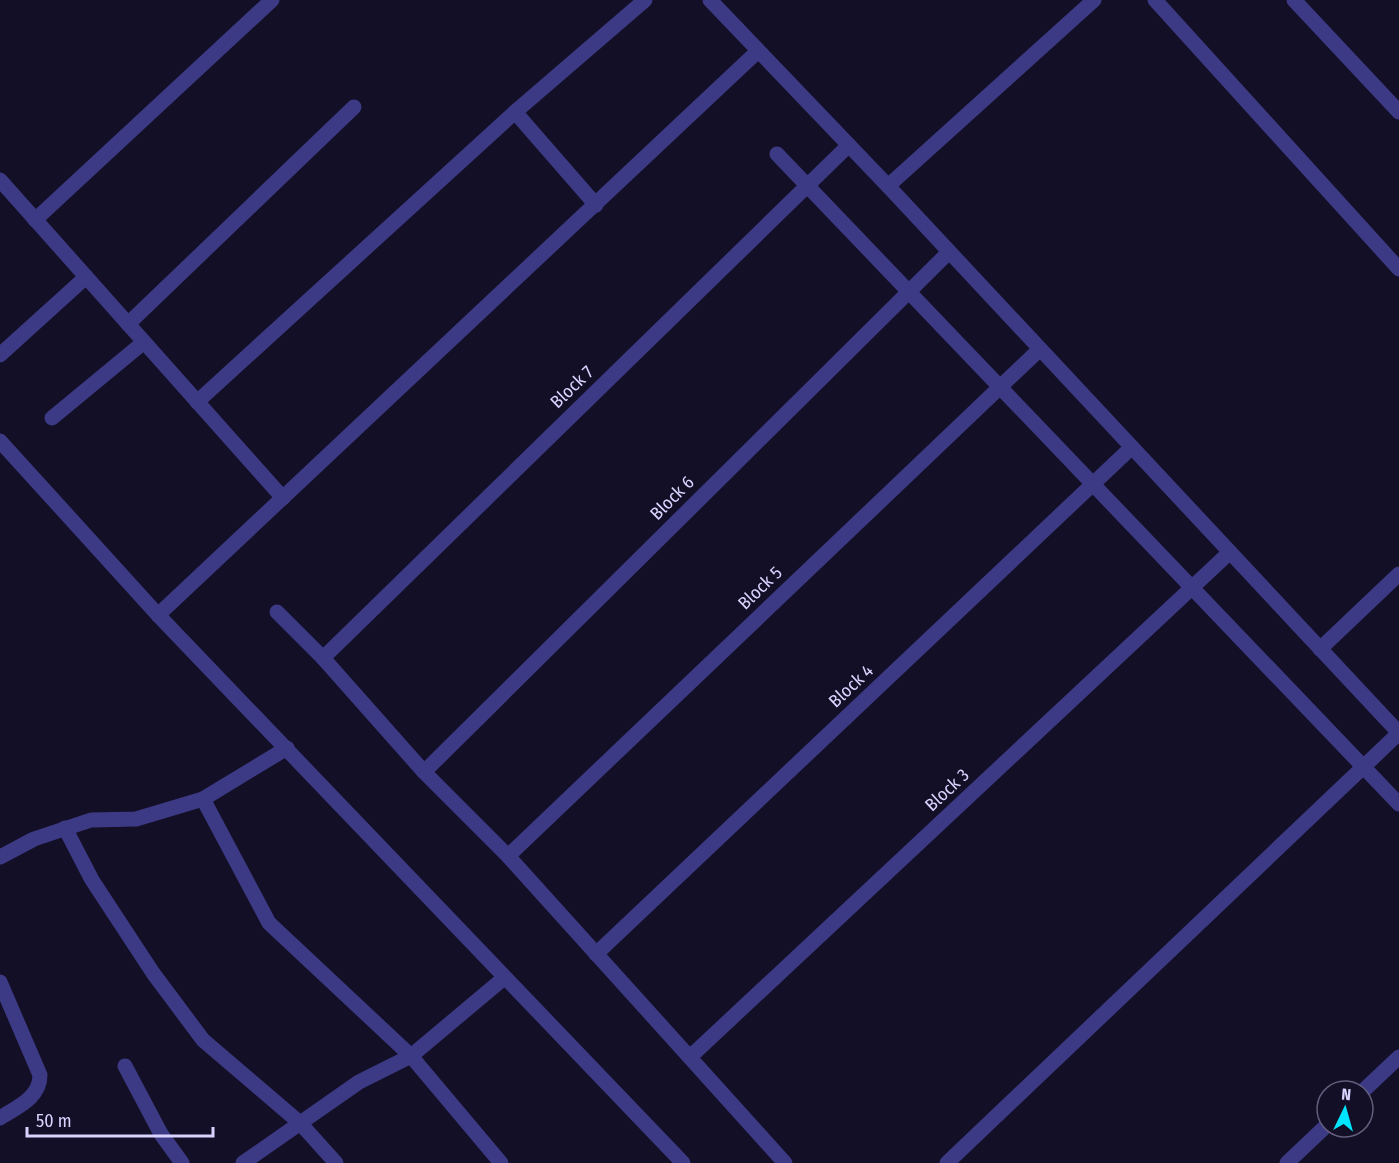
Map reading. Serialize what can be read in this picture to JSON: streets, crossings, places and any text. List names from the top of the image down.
{
  "streets": {
    "street": [
      "Block 7",
      "Block 6",
      "Block 5",
      "Block 4",
      "Block 3"
    ]
  },
  "scale_bar": "50 m",
  "north": "top"
}
